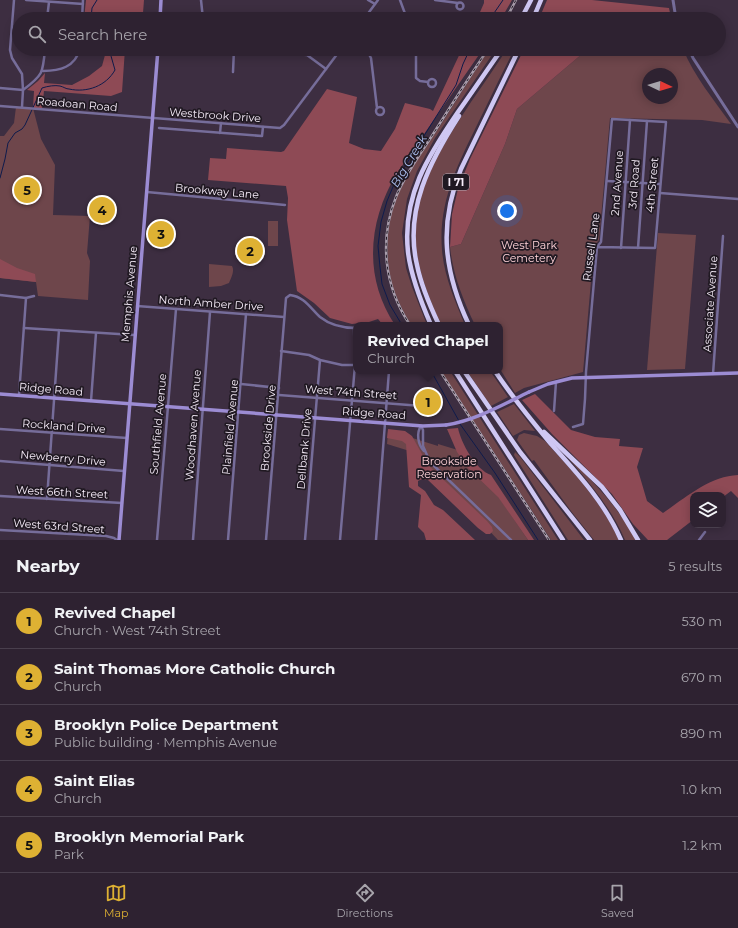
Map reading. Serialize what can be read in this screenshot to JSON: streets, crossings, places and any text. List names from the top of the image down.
{
  "streets": {
    "highway": ["I 71"],
    "main road": ["Memphis Avenue", "Ridge Road"],
    "street": [
      "Roadoan Road",
      "Westbrook Drive",
      "2nd Avenue",
      "3rd Road",
      "4th Street",
      "Brookway Lane",
      "Russell Lane",
      "North Amber Drive",
      "Associate Avenue",
      "West 74th Street",
      "Southfield Avenue",
      "Woodhaven Avenue",
      "Rockland Drive",
      "Plainfield Avenue",
      "Brookside Drive",
      "Dellbank Drive",
      "Newberry Drive",
      "West 66th Street",
      "West 63rd Street"
    ]
  },
  "crossings": [
    ["Roadoan Road", "Westbrook Drive"],
    ["Roadoan Road", "Memphis Avenue"],
    ["Westbrook Drive", "Memphis Avenue"],
    ["2nd Avenue", "Russell Lane"],
    ["3rd Road", "4th Street"],
    ["Brookway Lane", "Memphis Avenue"],
    ["Russell Lane", "Ridge Road"],
    ["Memphis Avenue", "North Amber Drive"],
    ["Memphis Avenue", "Ridge Road"],
    ["Memphis Avenue", "Rockland Drive"],
    ["Memphis Avenue", "Newberry Drive"],
    ["Memphis Avenue", "West 66th Street"],
    ["Memphis Avenue", "West 63rd Street"],
    ["North Amber Drive", "Southfield Avenue"],
    ["North Amber Drive", "Woodhaven Avenue"],
    ["North Amber Drive", "Plainfield Avenue"],
    ["North Amber Drive", "Brookside Drive"],
    ["Associate Avenue", "Ridge Road"],
    ["Ridge Road", "Southfield Avenue"],
    ["Ridge Road", "Woodhaven Avenue"],
    ["Ridge Road", "Plainfield Avenue"],
    ["Ridge Road", "Brookside Drive"],
    ["Ridge Road", "Dellbank Drive"],
    ["West 74th Street", "Brookside Drive"],
    ["West 74th Street", "Dellbank Drive"]
  ],
  "water": ["Big Creek"],
  "parks": ["West Park Cemetery", "Brookside Reservation"],
  "north": "right",
  "page": {
    "search": "Search here",
    "pins": [
      "5",
      "4",
      "3",
      "2",
      "1"
    ],
    "popup": ["Revived Chapel", "Church"],
    "heading": ["Nearby", "5 results"],
    "list": [
      {
        "mark": "1",
        "name": "Revived Chapel",
        "note": "Church · West 74th Street",
        "value": "530 m"
      },
      {
        "mark": "2",
        "name": "Saint Thomas More Catholic Church",
        "note": "Church",
        "value": "670 m"
      },
      {
        "mark": "3",
        "name": "Brooklyn Police Department",
        "note": "Public building · Memphis Avenue",
        "value": "890 m"
      },
      {
        "mark": "4",
        "name": "Saint Elias",
        "note": "Church",
        "value": "1.0 km"
      },
      {
        "mark": "5",
        "name": "Brooklyn Memorial Park",
        "note": "Park",
        "value": "1.2 km"
      }
    ],
    "nav": ["Map", "Directions", "Saved"]
  }
}
